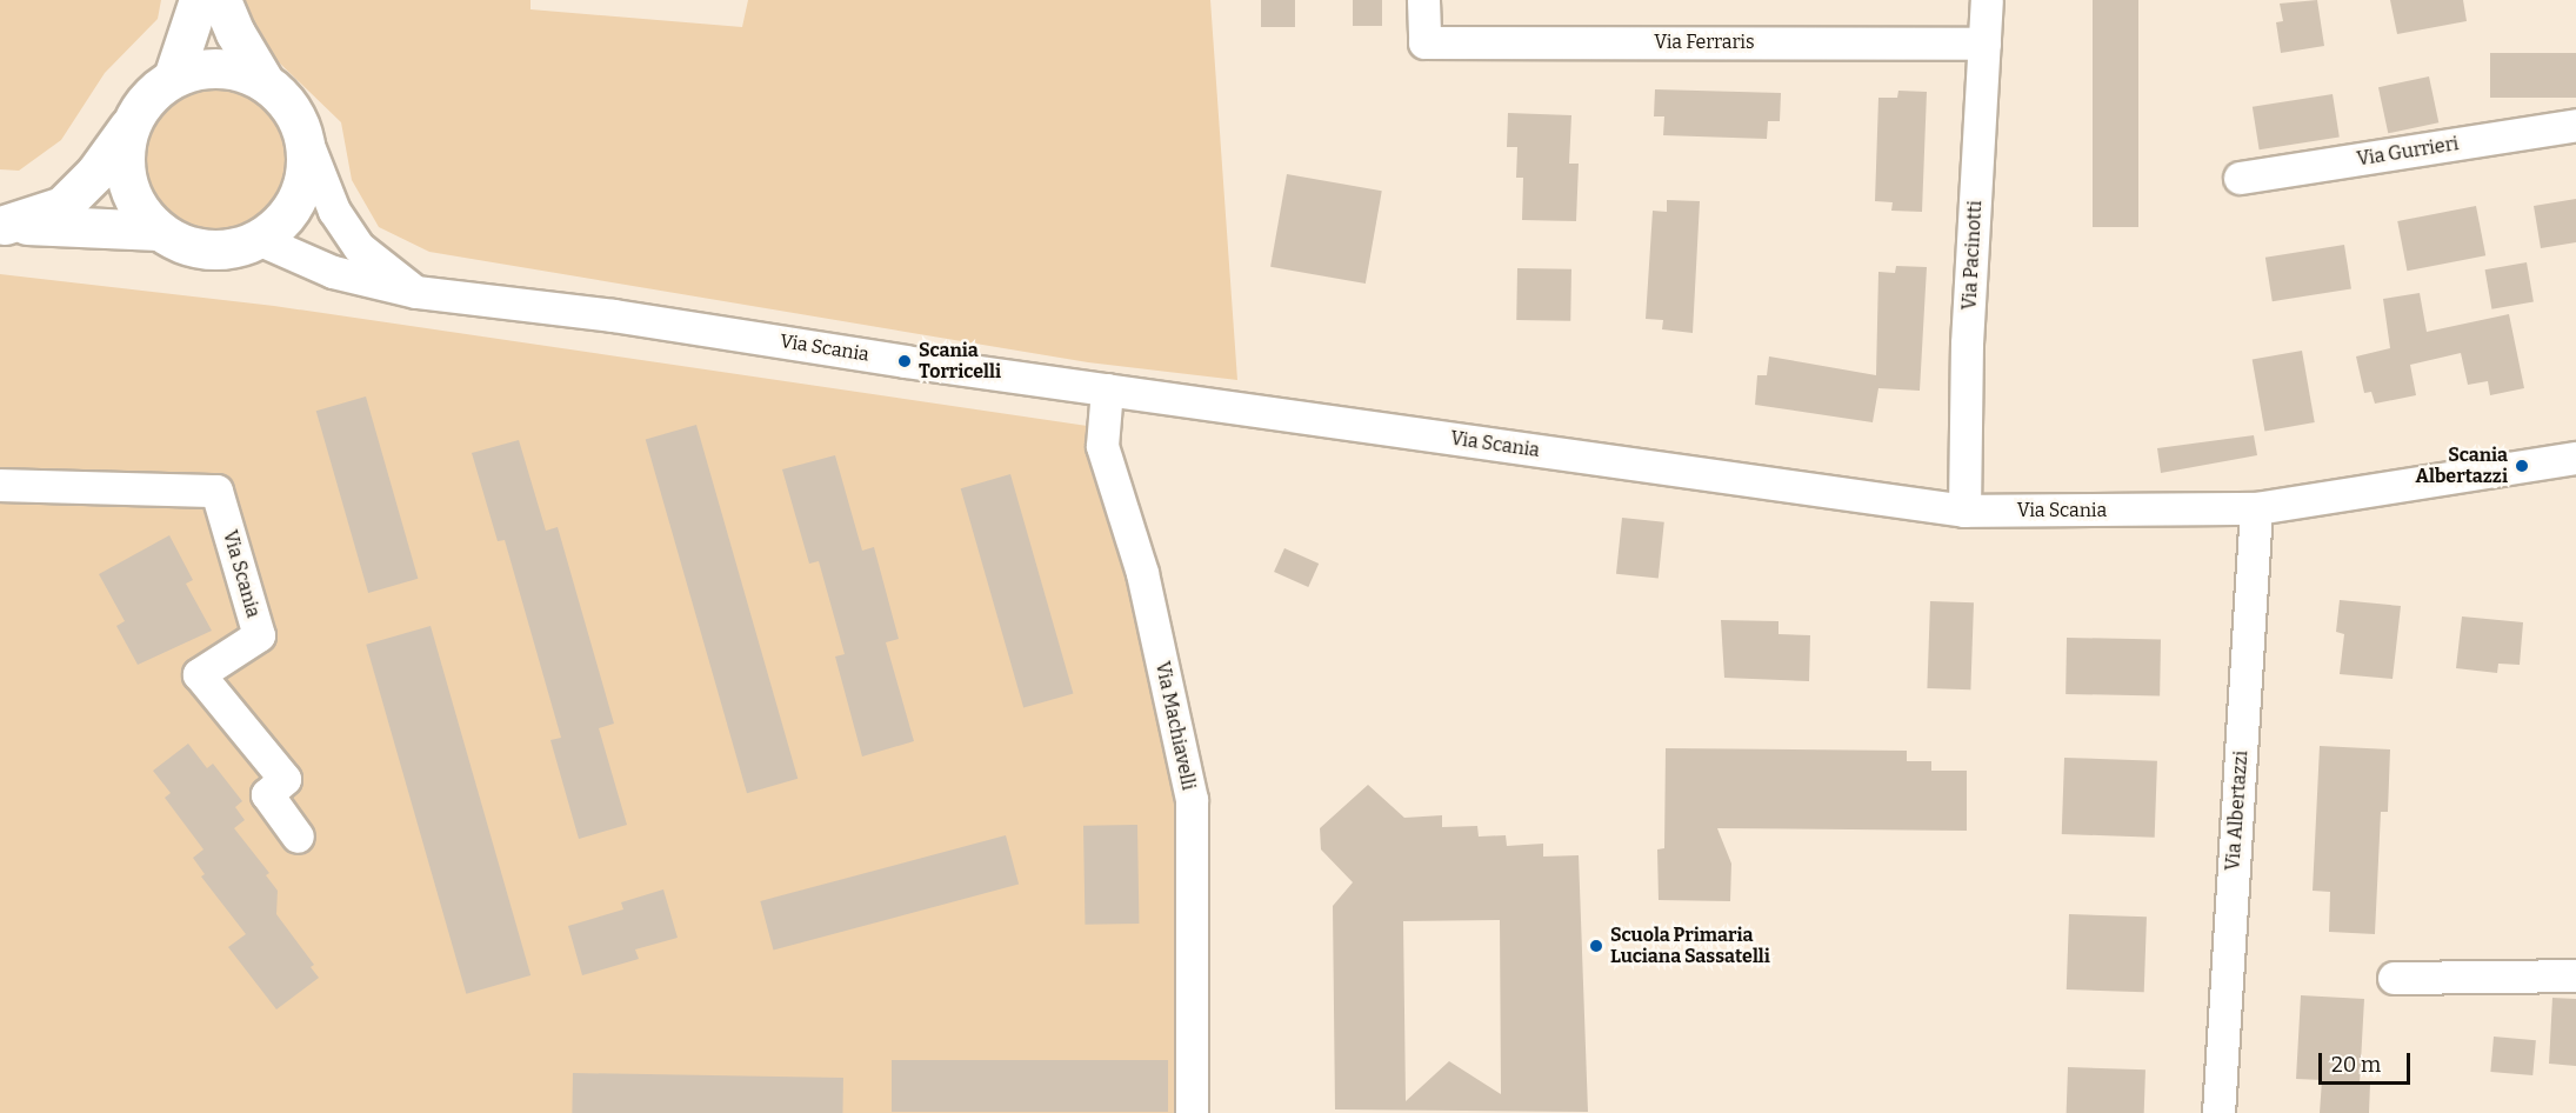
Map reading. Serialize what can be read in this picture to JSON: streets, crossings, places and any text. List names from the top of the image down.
{
  "streets": {
    "main road": ["Via Scania"],
    "street": [
      "Via Ferraris",
      "Via Gurrieri",
      "Via Pacinotti",
      "Via Machiavelli",
      "Via Albertazzi"
    ]
  },
  "crossings": [
    ["Via Ferraris", "Via Pacinotti"],
    ["Via Pacinotti", "Via Scania"],
    ["Via Scania", "Via Machiavelli"],
    ["Via Scania", "Via Albertazzi"]
  ],
  "places": ["Scania Torricelli", "Scania Albertazzi", "Scuola Primaria Luciana Sassatelli"],
  "scale_bar": "20 m"
}
